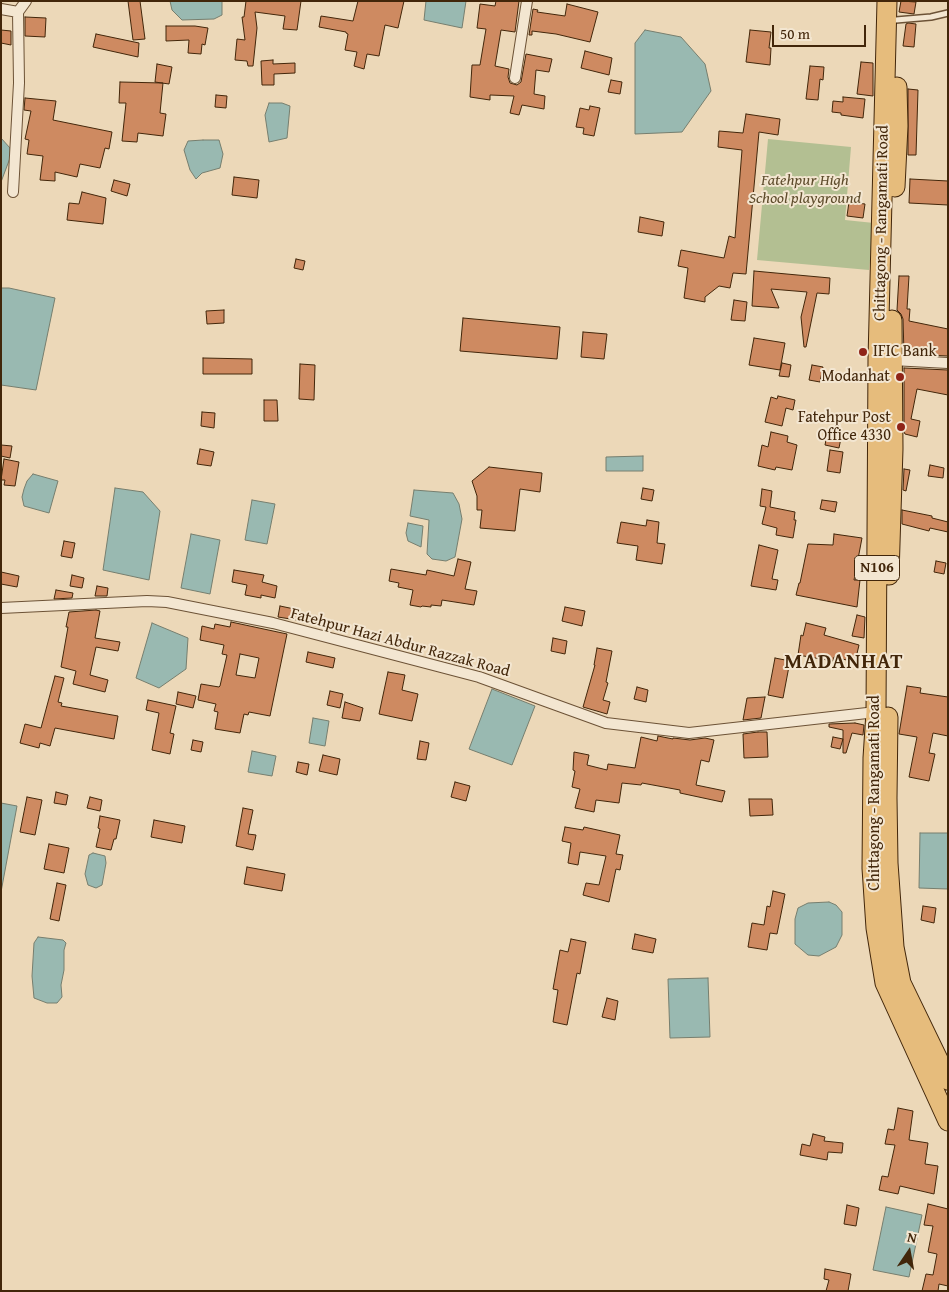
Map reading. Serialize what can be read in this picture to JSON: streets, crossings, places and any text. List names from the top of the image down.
{
  "streets": {
    "highway": ["Chittagong - Rangamati Road", "N106"],
    "street": ["Fatehpur Hazi Abdur Razzak Road"]
  },
  "crossings": [
    ["Chittagong - Rangamati Road", "Fatehpur Hazi Abdur Razzak Road"]
  ],
  "districts": ["MADANHAT"],
  "parks": ["Fatehpur High School playground"],
  "places": ["IFIC Bank", "Modanhat", "Fatehpur Post Office 4330"],
  "scale_bar": "50 m",
  "north": "top"
}
